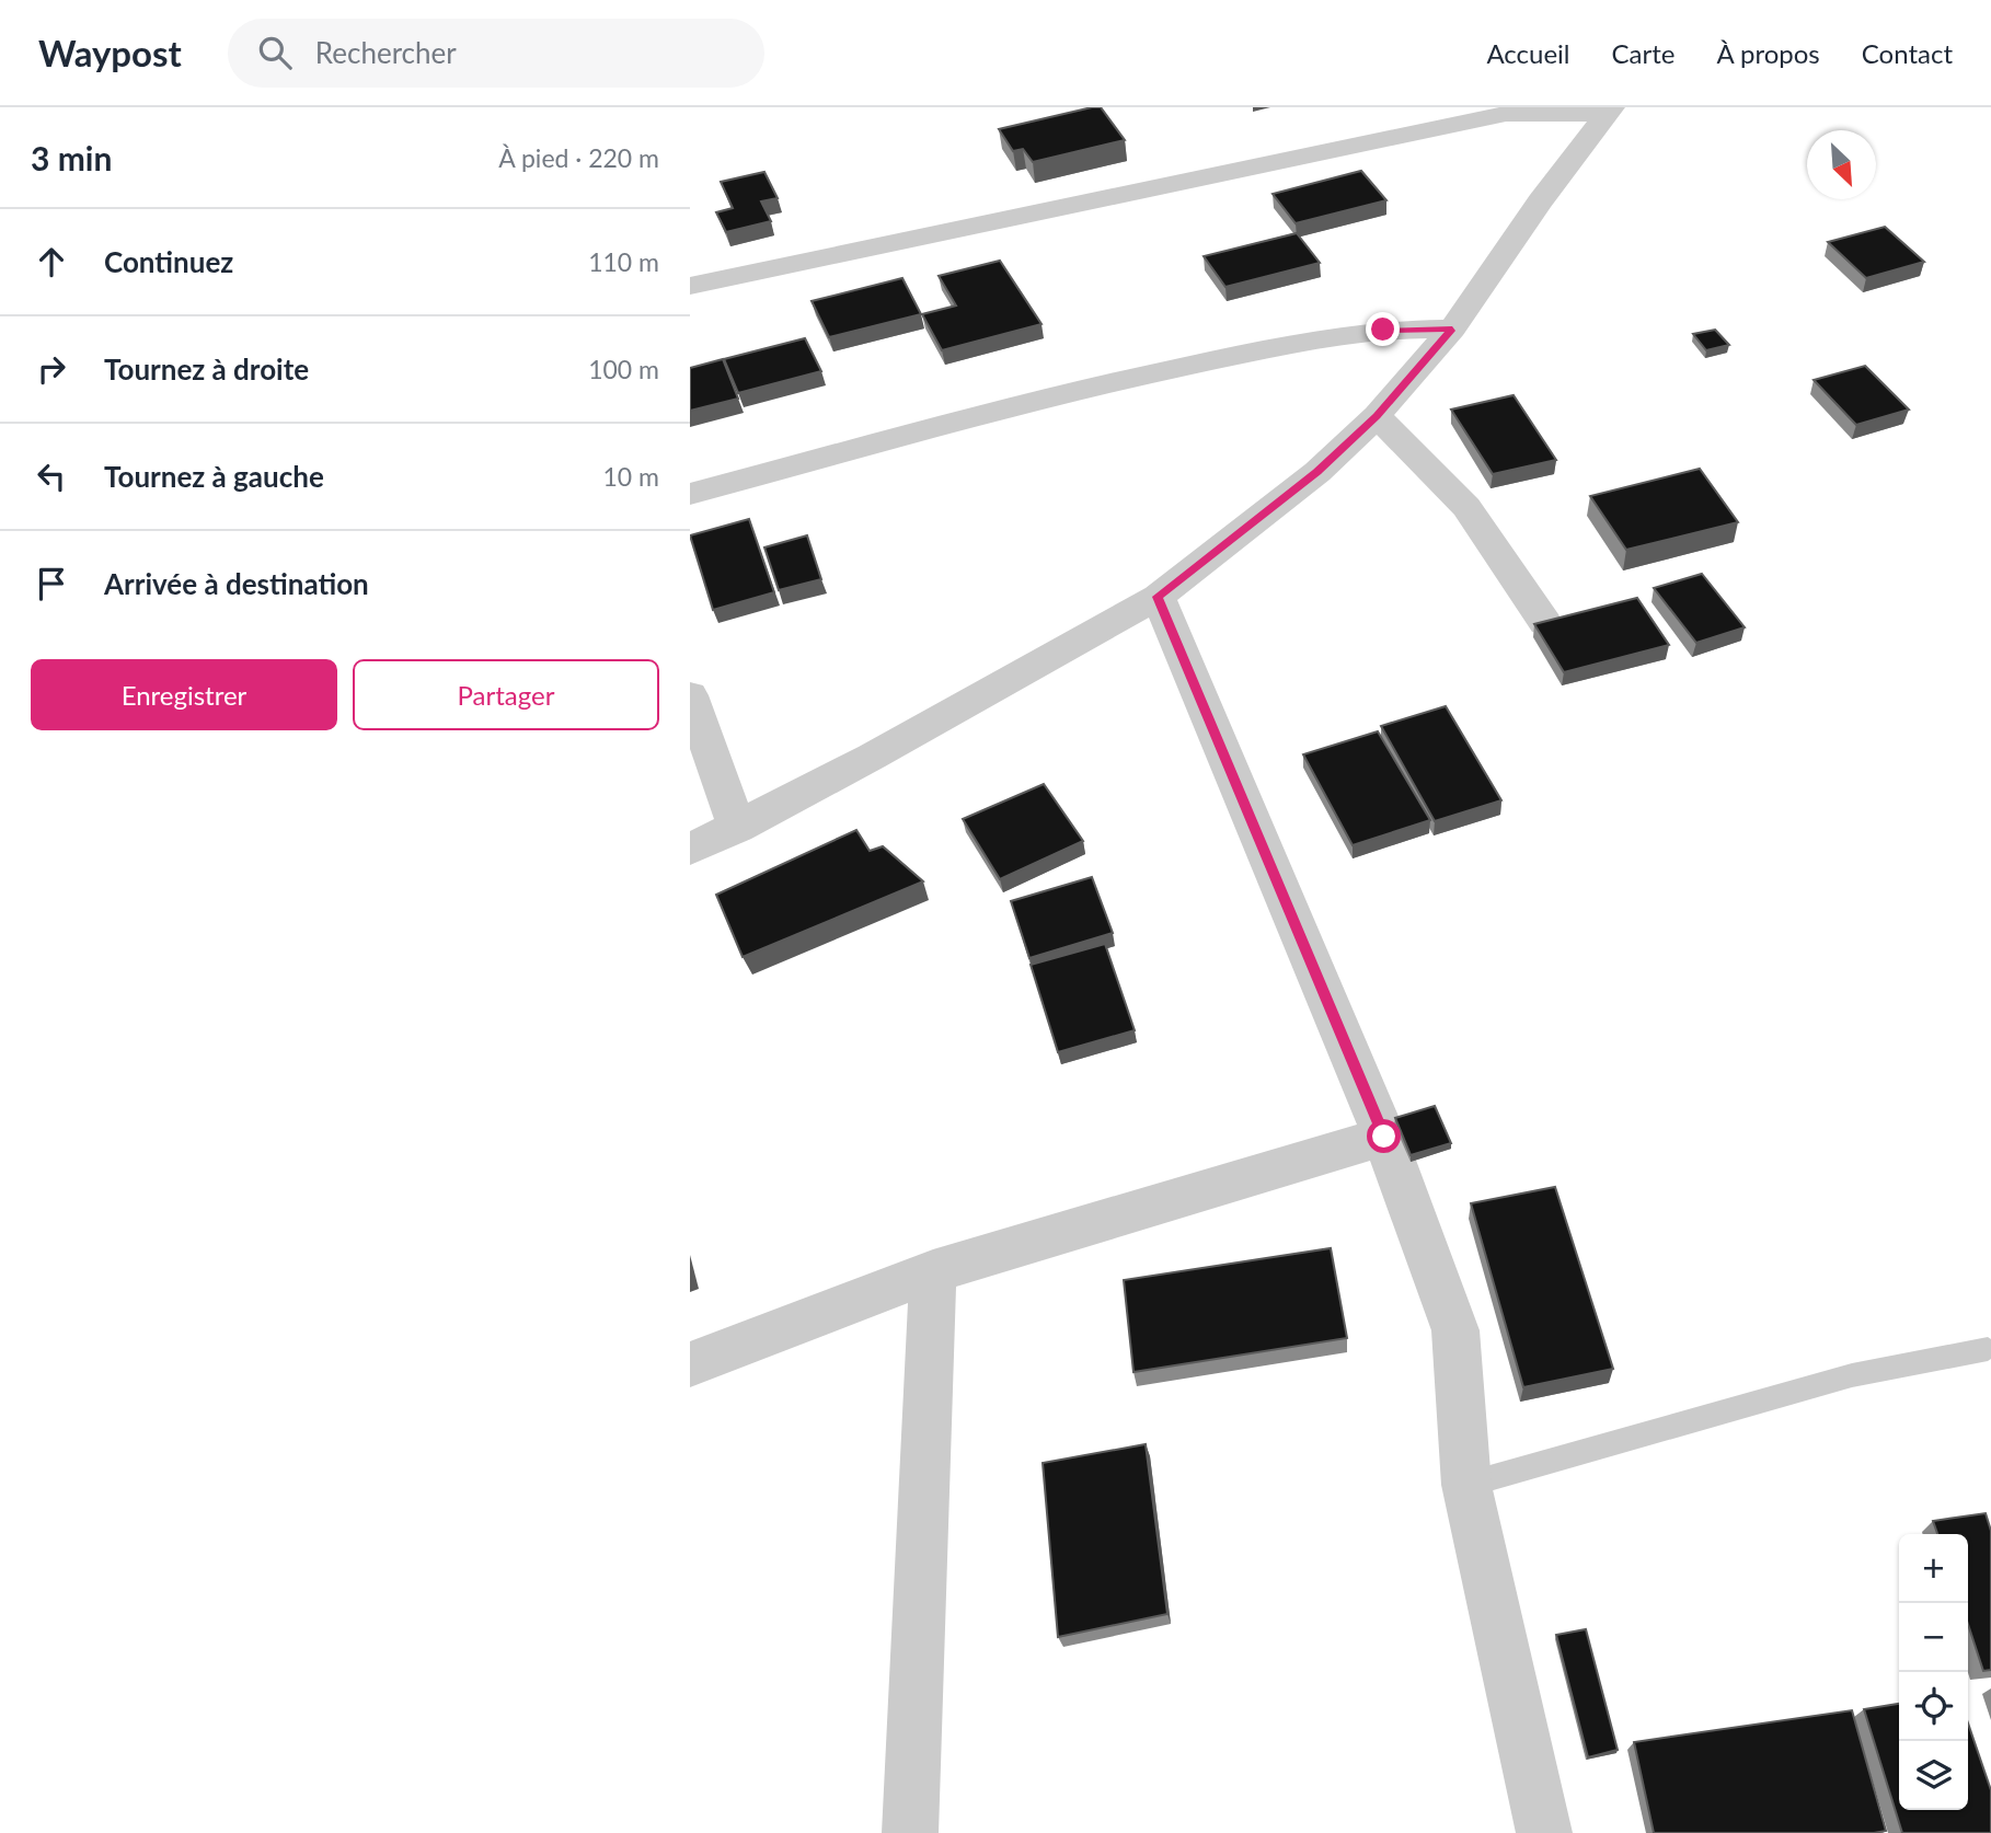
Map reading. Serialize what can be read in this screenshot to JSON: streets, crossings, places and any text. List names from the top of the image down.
{
  "north": "bottom right",
  "page": {
    "header": "Waypost",
    "search": "Rechercher",
    "nav": [
      "Accueil",
      "Carte",
      "À propos",
      "Contact"
    ],
    "heading": ["3 min", "À pied · 220 m"],
    "list": [
      ["Continuez", "110 m"],
      ["Tournez à droite", "100 m"],
      ["Tournez à gauche", "10 m"],
      "Arrivée à destination"
    ],
    "buttons": ["Enregistrer", "Partager"],
    "map_buttons": ["+", "−"]
  }
}
